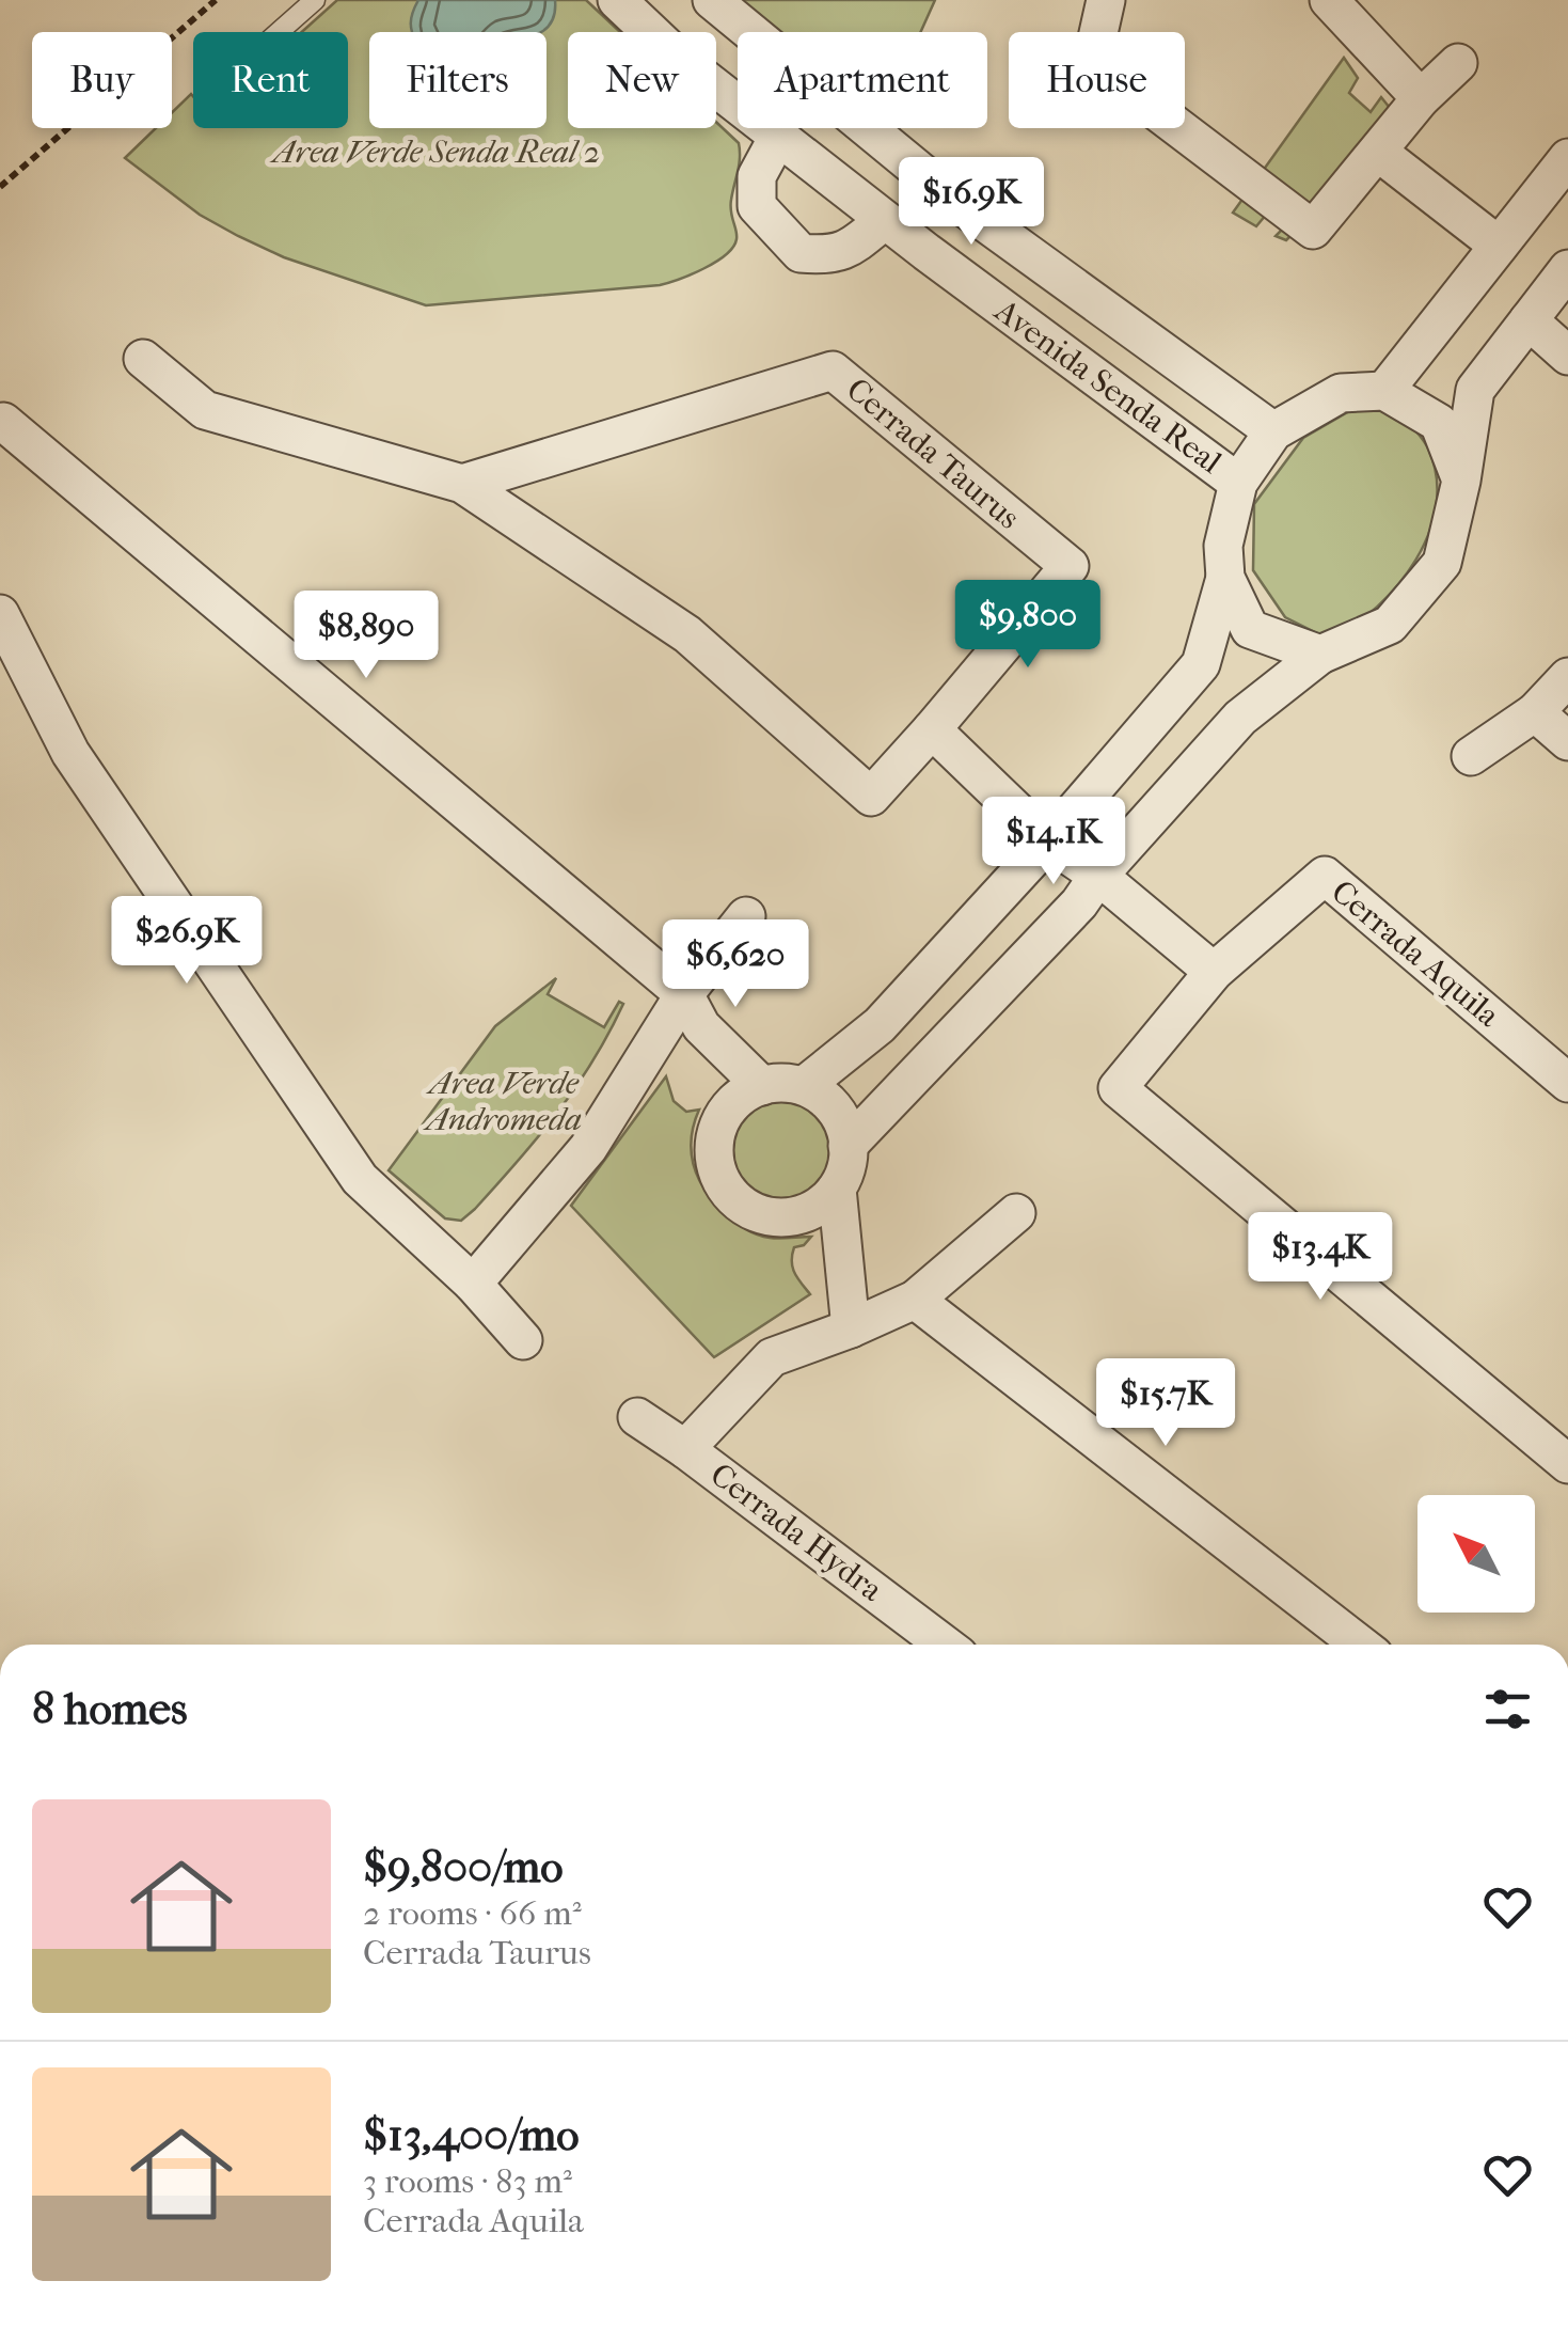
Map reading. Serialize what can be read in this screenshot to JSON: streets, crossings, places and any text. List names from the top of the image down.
{
  "streets": {
    "street": [
      "Avenida Senda Real",
      "Cerrada Taurus",
      "Cerrada Aquila",
      "Cerrada Hydra"
    ]
  },
  "parks": ["Area Verde Senda Real 2", "Area Verde Andromeda"],
  "north": "top left",
  "page": {
    "chip": [
      "Buy",
      "Rent",
      "Filters",
      "New",
      "Apartment",
      "House"
    ],
    "price": [
      "$16.9K",
      "$9,800",
      "$8,890",
      "$14.1K",
      "$26.9K",
      "$6,620",
      "$13.4K",
      "$15.7K"
    ],
    "heading": "8 homes",
    "list": [
      {
        "name": "$9,800/mo",
        "note": "2 rooms · 66 m² · Cerrada Taurus"
      },
      {
        "name": "$13,400/mo",
        "note": "3 rooms · 83 m² · Cerrada Aquila"
      }
    ]
  }
}
